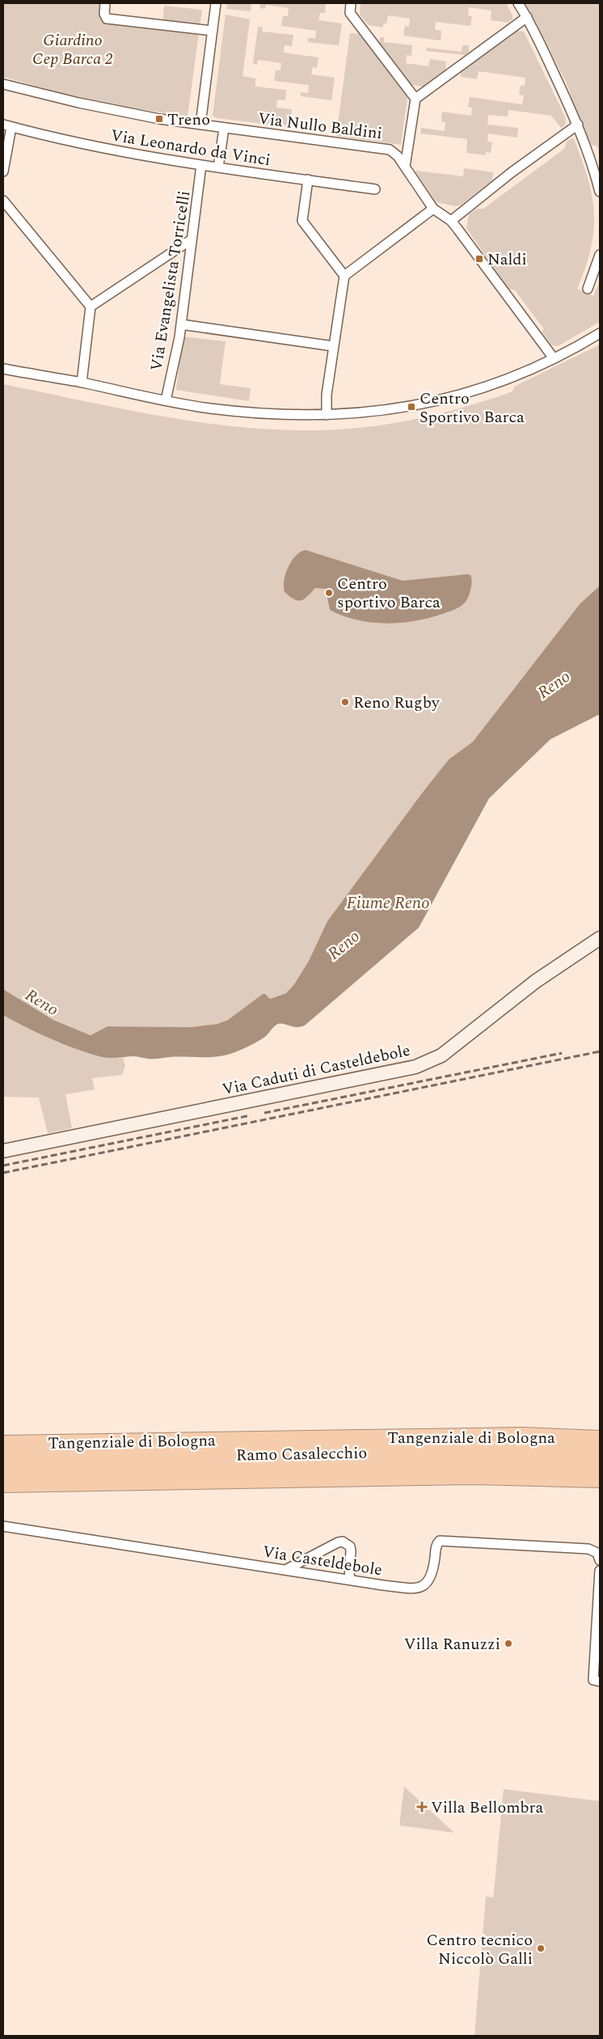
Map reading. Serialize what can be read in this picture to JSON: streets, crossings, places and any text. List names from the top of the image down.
{
  "streets": {
    "highway": ["Tangenziale di Bologna", "Ramo Casalecchio"],
    "main road": ["Via Caduti di Casteldebole"],
    "street": [
      "Via Nullo Baldini",
      "Via Leonardo da Vinci",
      "Via Evangelista Torricelli",
      "Via Casteldebole"
    ]
  },
  "crossings": [
    ["Via Leonardo da Vinci", "Via Evangelista Torricelli"]
  ],
  "water": ["Reno", "Fiume Reno"],
  "parks": ["Giardino Cep Barca 2"],
  "places": {
    "transit": ["Treno", "Naldi", "Centro Sportivo Barca"],
    "other": [
      "Centro sportivo Barca",
      "Reno Rugby",
      "Villa Ranuzzi",
      "Centro tecnico Niccolò Galli"
    ],
    "health": ["Villa Bellombra"]
  }
}
